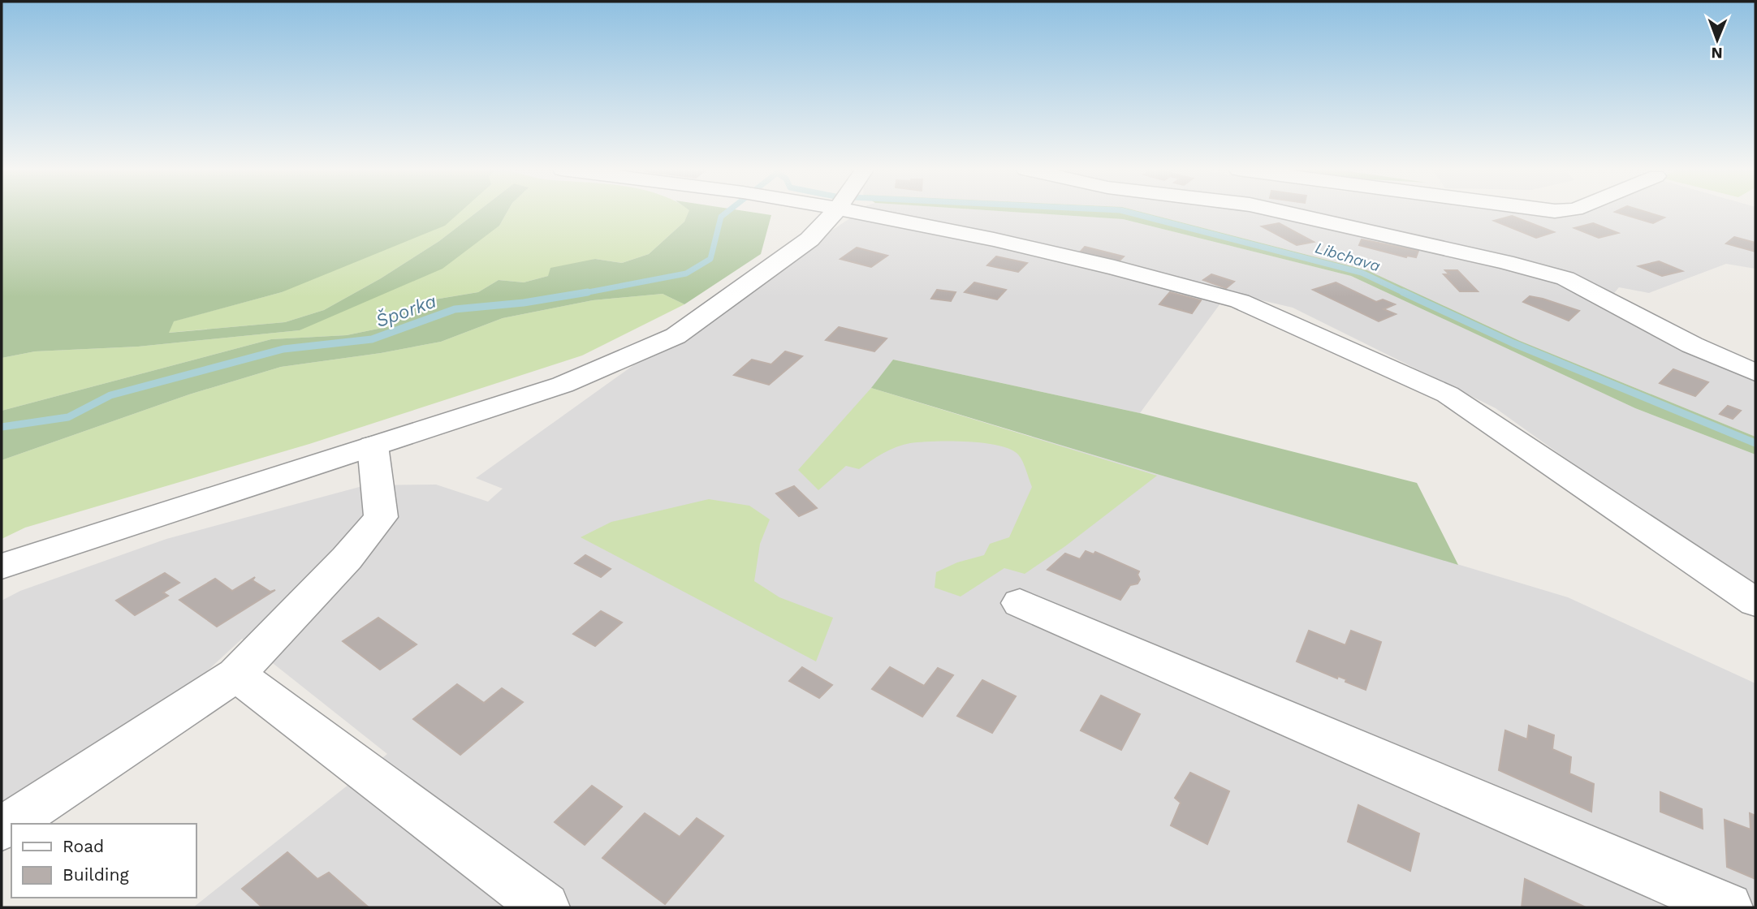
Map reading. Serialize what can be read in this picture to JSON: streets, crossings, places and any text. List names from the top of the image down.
{
  "water": ["Libchava", "Šporka"],
  "legend": ["Road", "Building"],
  "north": "bottom"
}
